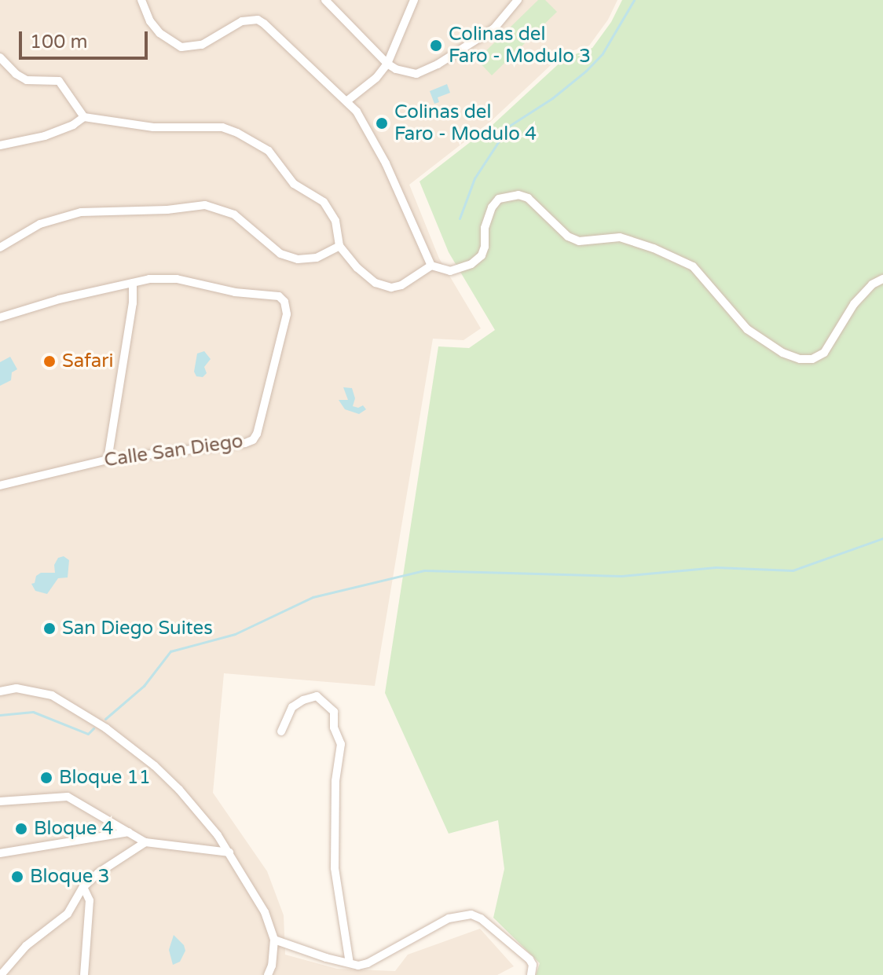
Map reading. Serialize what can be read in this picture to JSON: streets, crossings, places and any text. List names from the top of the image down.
{
  "streets": {
    "street": ["Calle San Diego"]
  },
  "places": [
    "Colinas del Faro - Modulo 3",
    "Colinas del Faro - Modulo 4",
    "Safari",
    "San Diego Suites",
    "Bloque 11",
    "Bloque 4",
    "Bloque 3"
  ],
  "scale_bar": "100 m"
}
